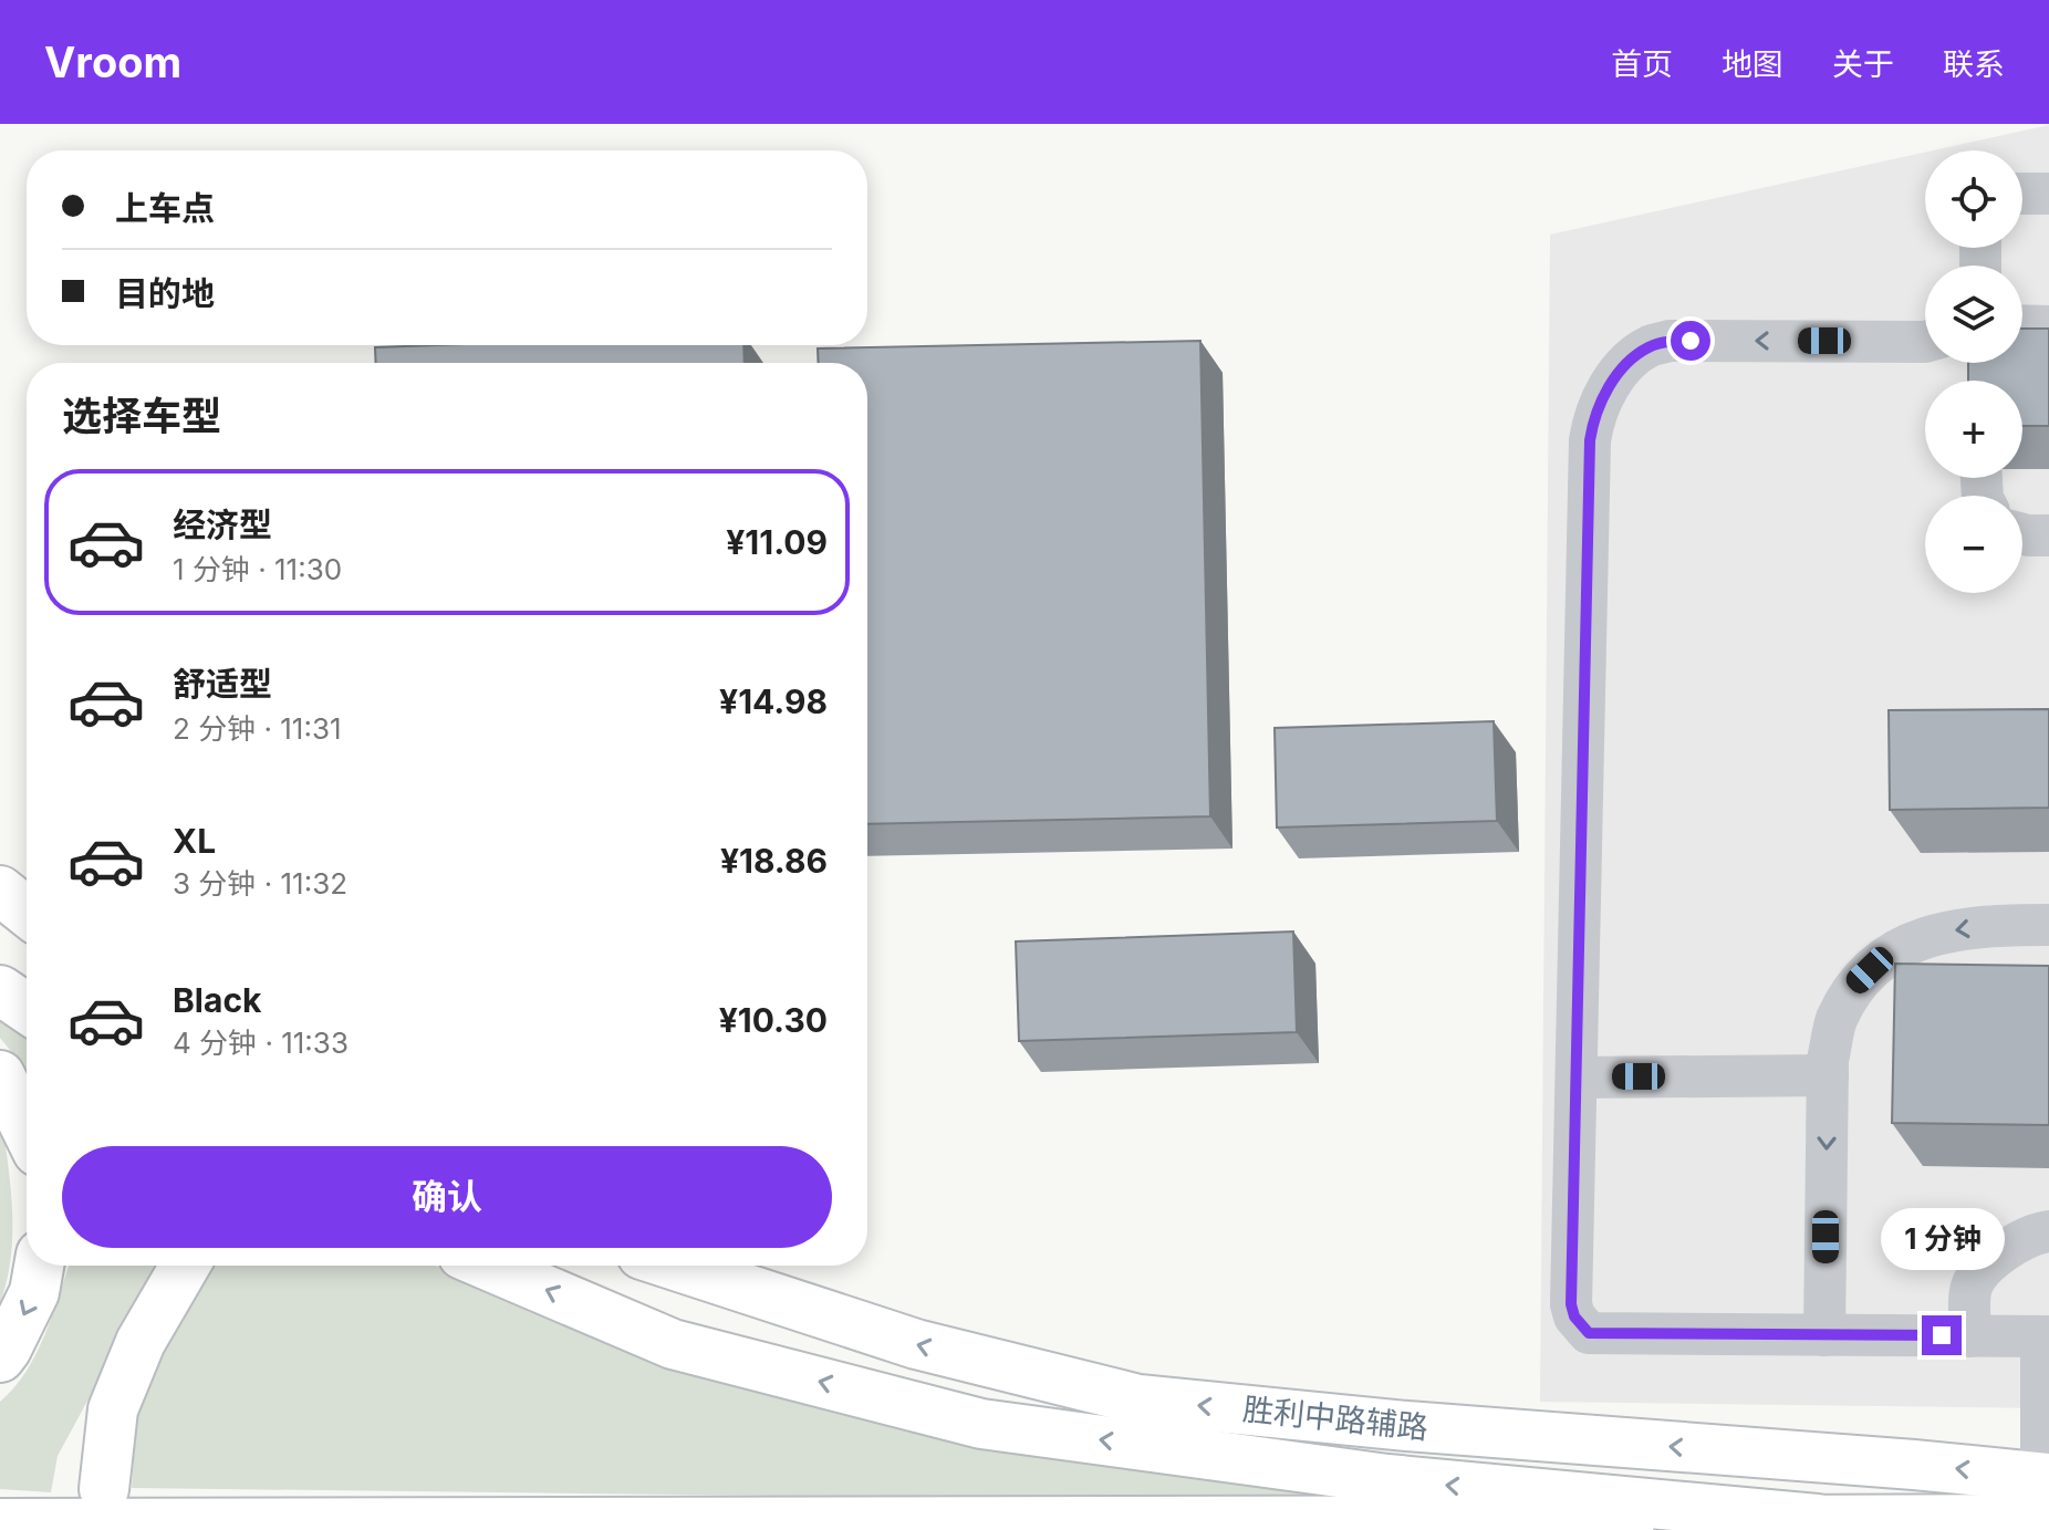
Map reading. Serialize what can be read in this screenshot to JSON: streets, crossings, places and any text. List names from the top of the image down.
{
  "streets": {
    "main road": ["胜利中路辅路"]
  },
  "page": {
    "header": "Vroom",
    "nav": [
      "首页",
      "地图",
      "关于",
      "联系"
    ],
    "map_buttons": ["+", "−"],
    "banner": ["上车点", "目的地"],
    "heading": "选择车型",
    "list": [
      {
        "name": "经济型",
        "note": "1 分钟 · 11:30",
        "value": "¥11.09"
      },
      {
        "name": "舒适型",
        "note": "2 分钟 · 11:31",
        "value": "¥14.98"
      },
      {
        "name": "XL",
        "note": "3 分钟 · 11:32",
        "value": "¥18.86"
      },
      {
        "name": "Black",
        "note": "4 分钟 · 11:33",
        "value": "¥10.30"
      }
    ],
    "buttons": "确认",
    "bubble": "1 分钟"
  }
}
